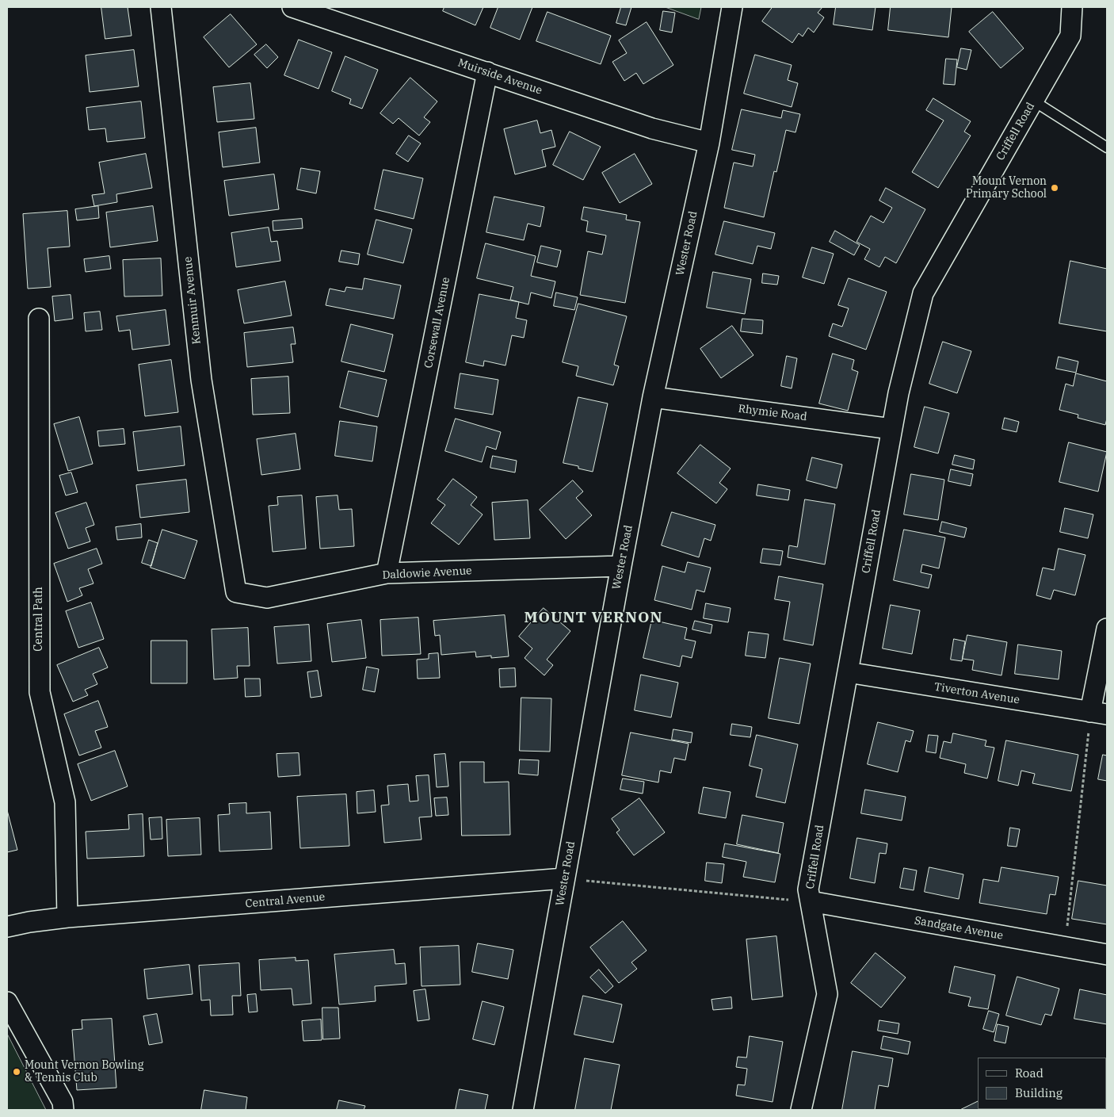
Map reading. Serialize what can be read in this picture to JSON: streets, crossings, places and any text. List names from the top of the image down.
{
  "streets": {
    "street": [
      "Muirside Avenue",
      "Criffell Road",
      "Wester Road",
      "Kenmuir Avenue",
      "Corsewall Avenue",
      "Rhymie Road",
      "Daldowie Avenue",
      "Central Path",
      "Tiverton Avenue",
      "Central Avenue",
      "Sandgate Avenue"
    ]
  },
  "crossings": [
    ["Muirside Avenue", "Wester Road"],
    ["Muirside Avenue", "Corsewall Avenue"],
    ["Criffell Road", "Rhymie Road"],
    ["Criffell Road", "Tiverton Avenue"],
    ["Criffell Road", "Sandgate Avenue"],
    ["Wester Road", "Rhymie Road"],
    ["Wester Road", "Daldowie Avenue"],
    ["Wester Road", "Central Avenue"],
    ["Kenmuir Avenue", "Daldowie Avenue"],
    ["Corsewall Avenue", "Daldowie Avenue"],
    ["Central Path", "Central Avenue"]
  ],
  "districts": ["MOUNT VERNON"],
  "places": ["Mount Vernon Primary School", "Mount Vernon Bowling & Tennis Club"],
  "legend": ["Road", "Building"]
}
